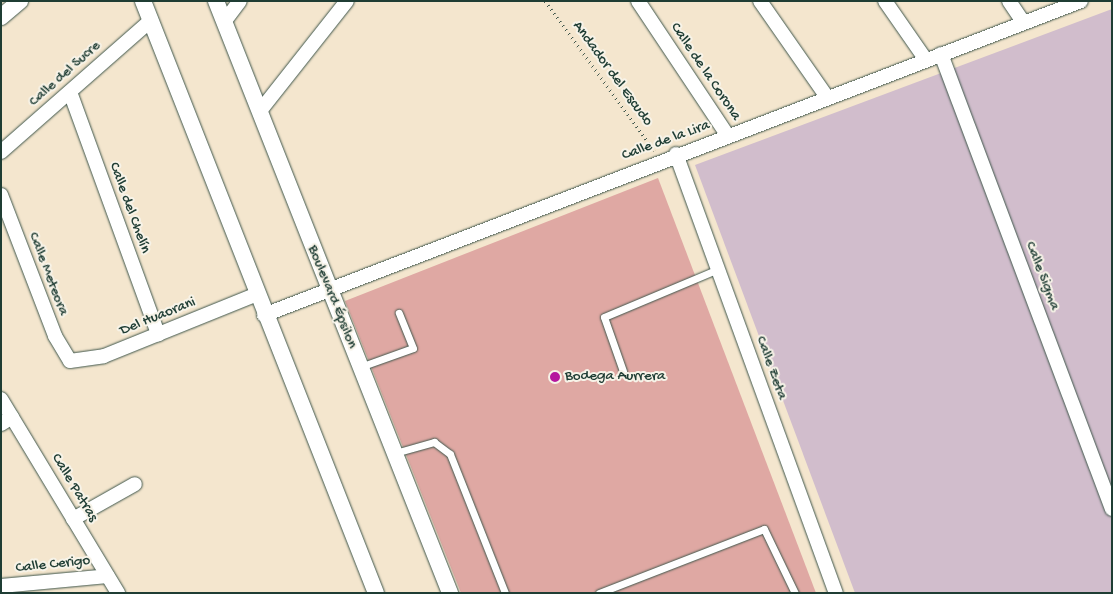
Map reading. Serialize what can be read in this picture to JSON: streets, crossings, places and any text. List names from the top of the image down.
{
  "streets": {
    "street": [
      "Calle de la Corona",
      "Calle del Sucre",
      "Calle de la Lira",
      "Calle del Chelín",
      "Calle Meteora",
      "Calle Sigma",
      "Boulevard Épsilon",
      "Del Huaorani",
      "Calle Zeta",
      "Calle Patras",
      "Calle Cerigo"
    ],
    "path": ["Andador del Escudo"]
  },
  "crossings": [
    ["Calle de la Corona", "Calle de la Lira"],
    ["Calle del Sucre", "Calle del Chelín"],
    ["Andador del Escudo", "Calle de la Lira"],
    ["Calle de la Lira", "Calle Sigma"],
    ["Calle de la Lira", "Boulevard Épsilon"],
    ["Calle de la Lira", "Calle Zeta"],
    ["Calle del Chelín", "Del Huaorani"],
    ["Calle Meteora", "Del Huaorani"],
    ["Calle Patras", "Calle Cerigo"]
  ],
  "places": ["Bodega Aurrera"]
}
